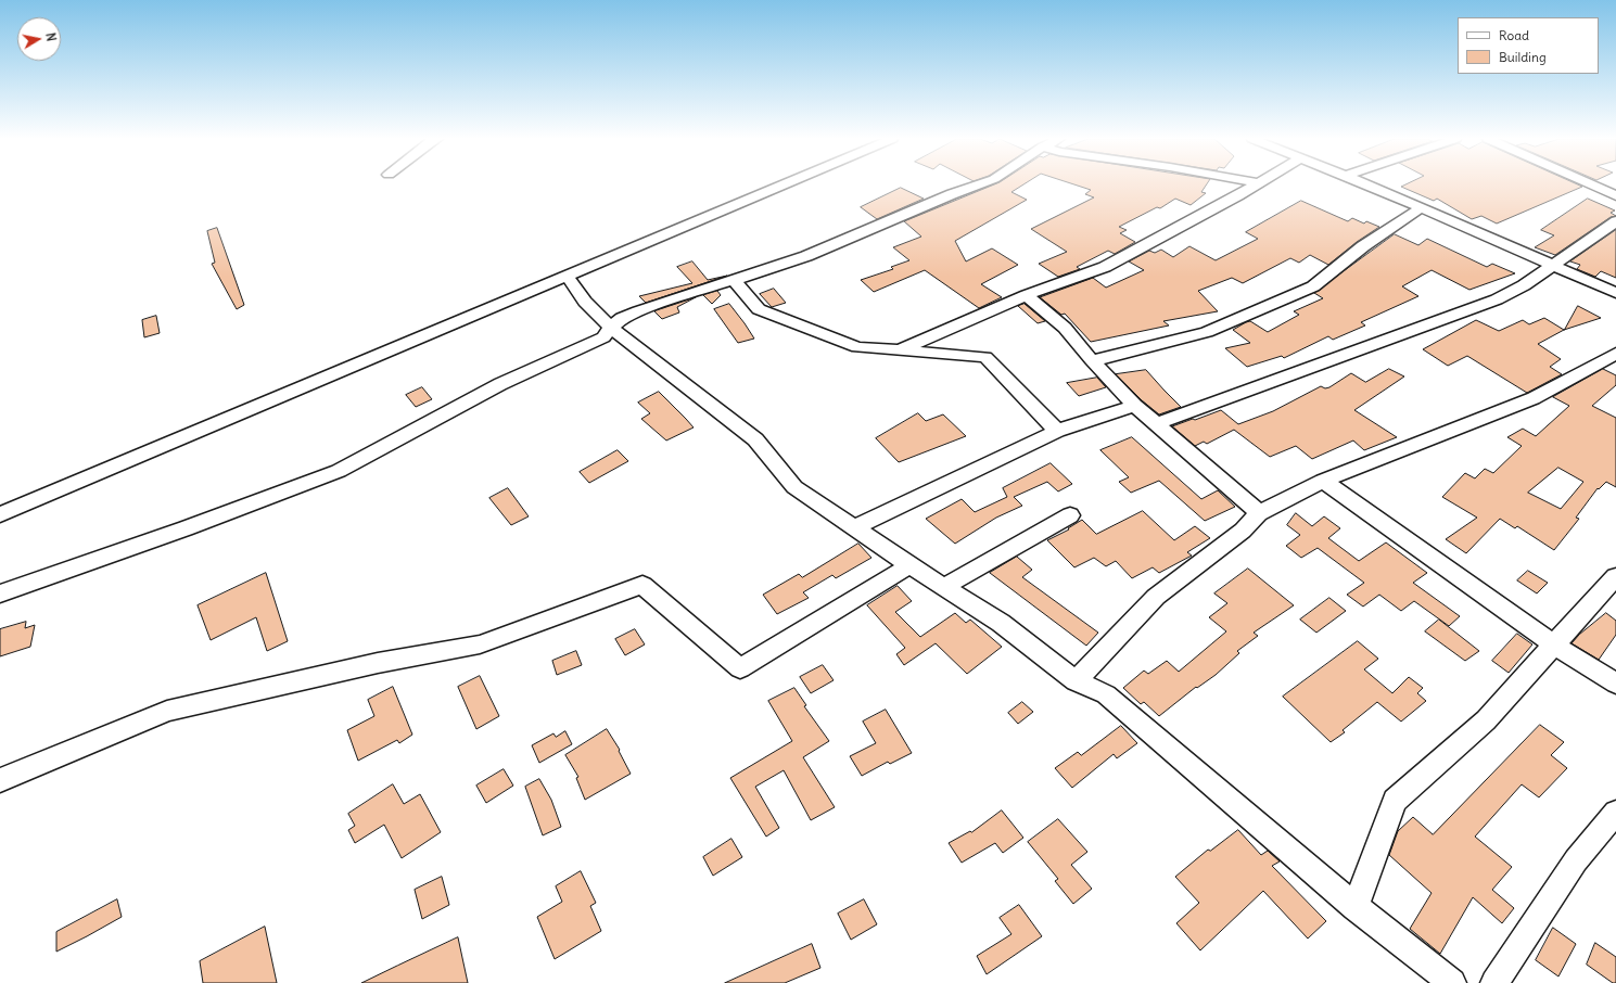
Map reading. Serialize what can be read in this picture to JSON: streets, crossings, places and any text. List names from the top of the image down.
{
  "legend": ["Road", "Building"],
  "north": "right"
}
